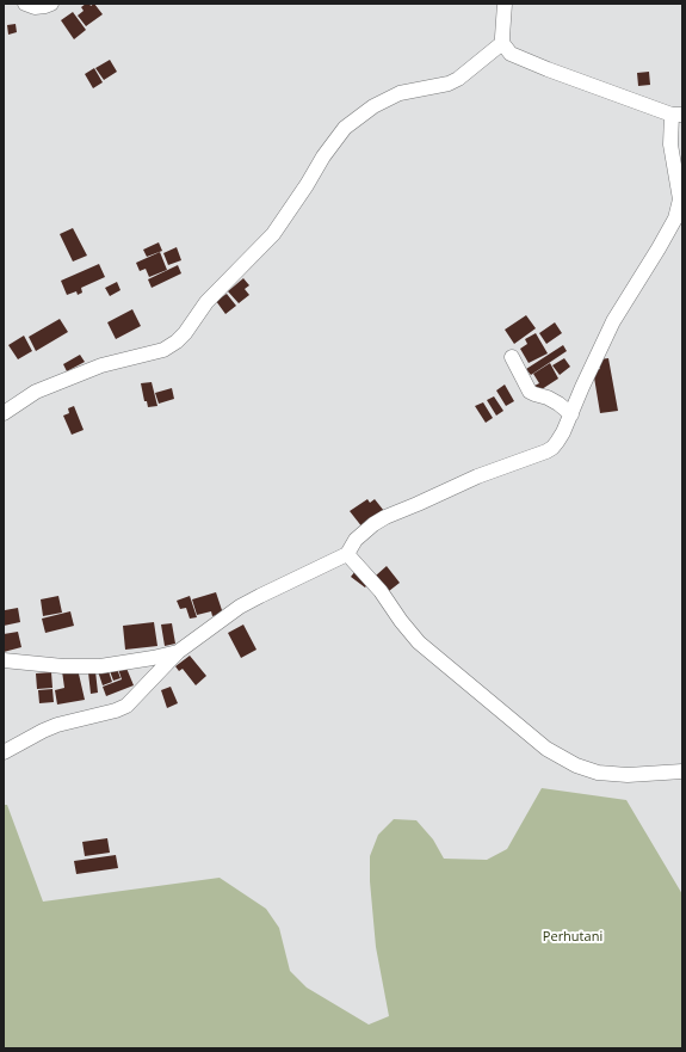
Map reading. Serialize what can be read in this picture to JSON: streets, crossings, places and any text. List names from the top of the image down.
{
  "parks": ["Perhutani"]
}
